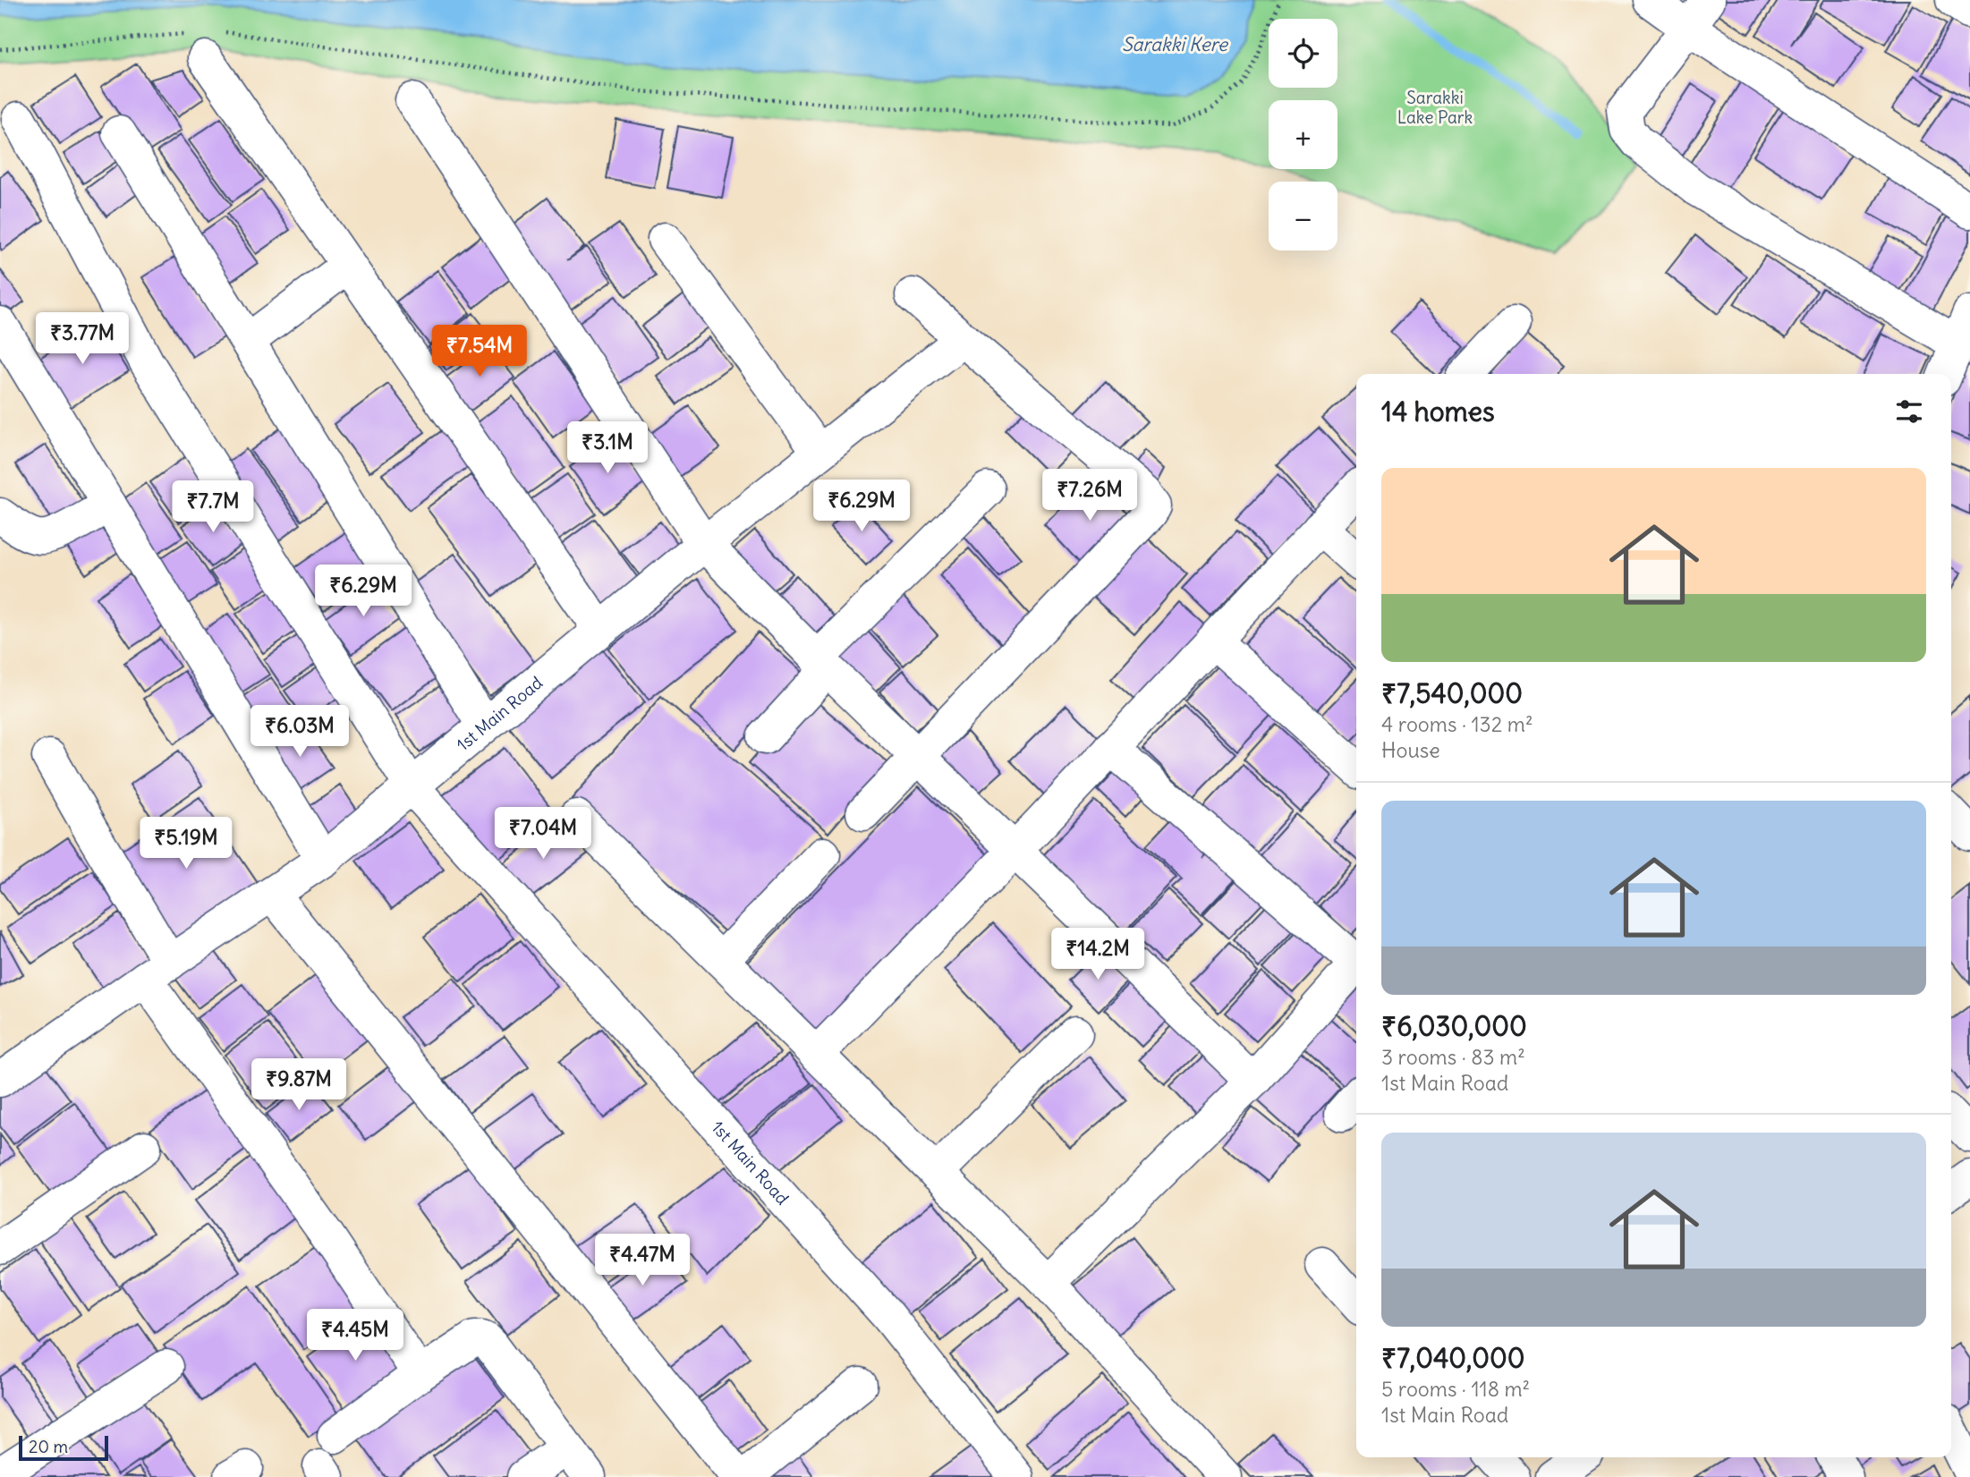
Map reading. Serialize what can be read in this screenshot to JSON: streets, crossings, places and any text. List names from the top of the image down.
{
  "streets": {
    "street": ["1st Main Road"]
  },
  "water": ["Sarakki Kere"],
  "parks": ["Sarakki Lake Park"],
  "scale_bar": "20 m",
  "page": {
    "map_buttons": ["+", "−"],
    "price": [
      "₹3.77M",
      "₹7.54M",
      "₹3.1M",
      "₹7.26M",
      "₹6.29M",
      "₹7.7M",
      "₹6.29M",
      "₹6.03M",
      "₹7.04M",
      "₹5.19M",
      "₹14.2M",
      "₹9.87M",
      "₹4.47M",
      "₹4.45M"
    ],
    "heading": "14 homes",
    "list": [
      {
        "name": "₹7,540,000",
        "note": "4 rooms · 132 m² · House"
      },
      {
        "name": "₹6,030,000",
        "note": "3 rooms · 83 m² · 1st Main Road"
      },
      {
        "name": "₹7,040,000",
        "note": "5 rooms · 118 m² · 1st Main Road"
      }
    ],
    "scale": "20 m"
  }
}
